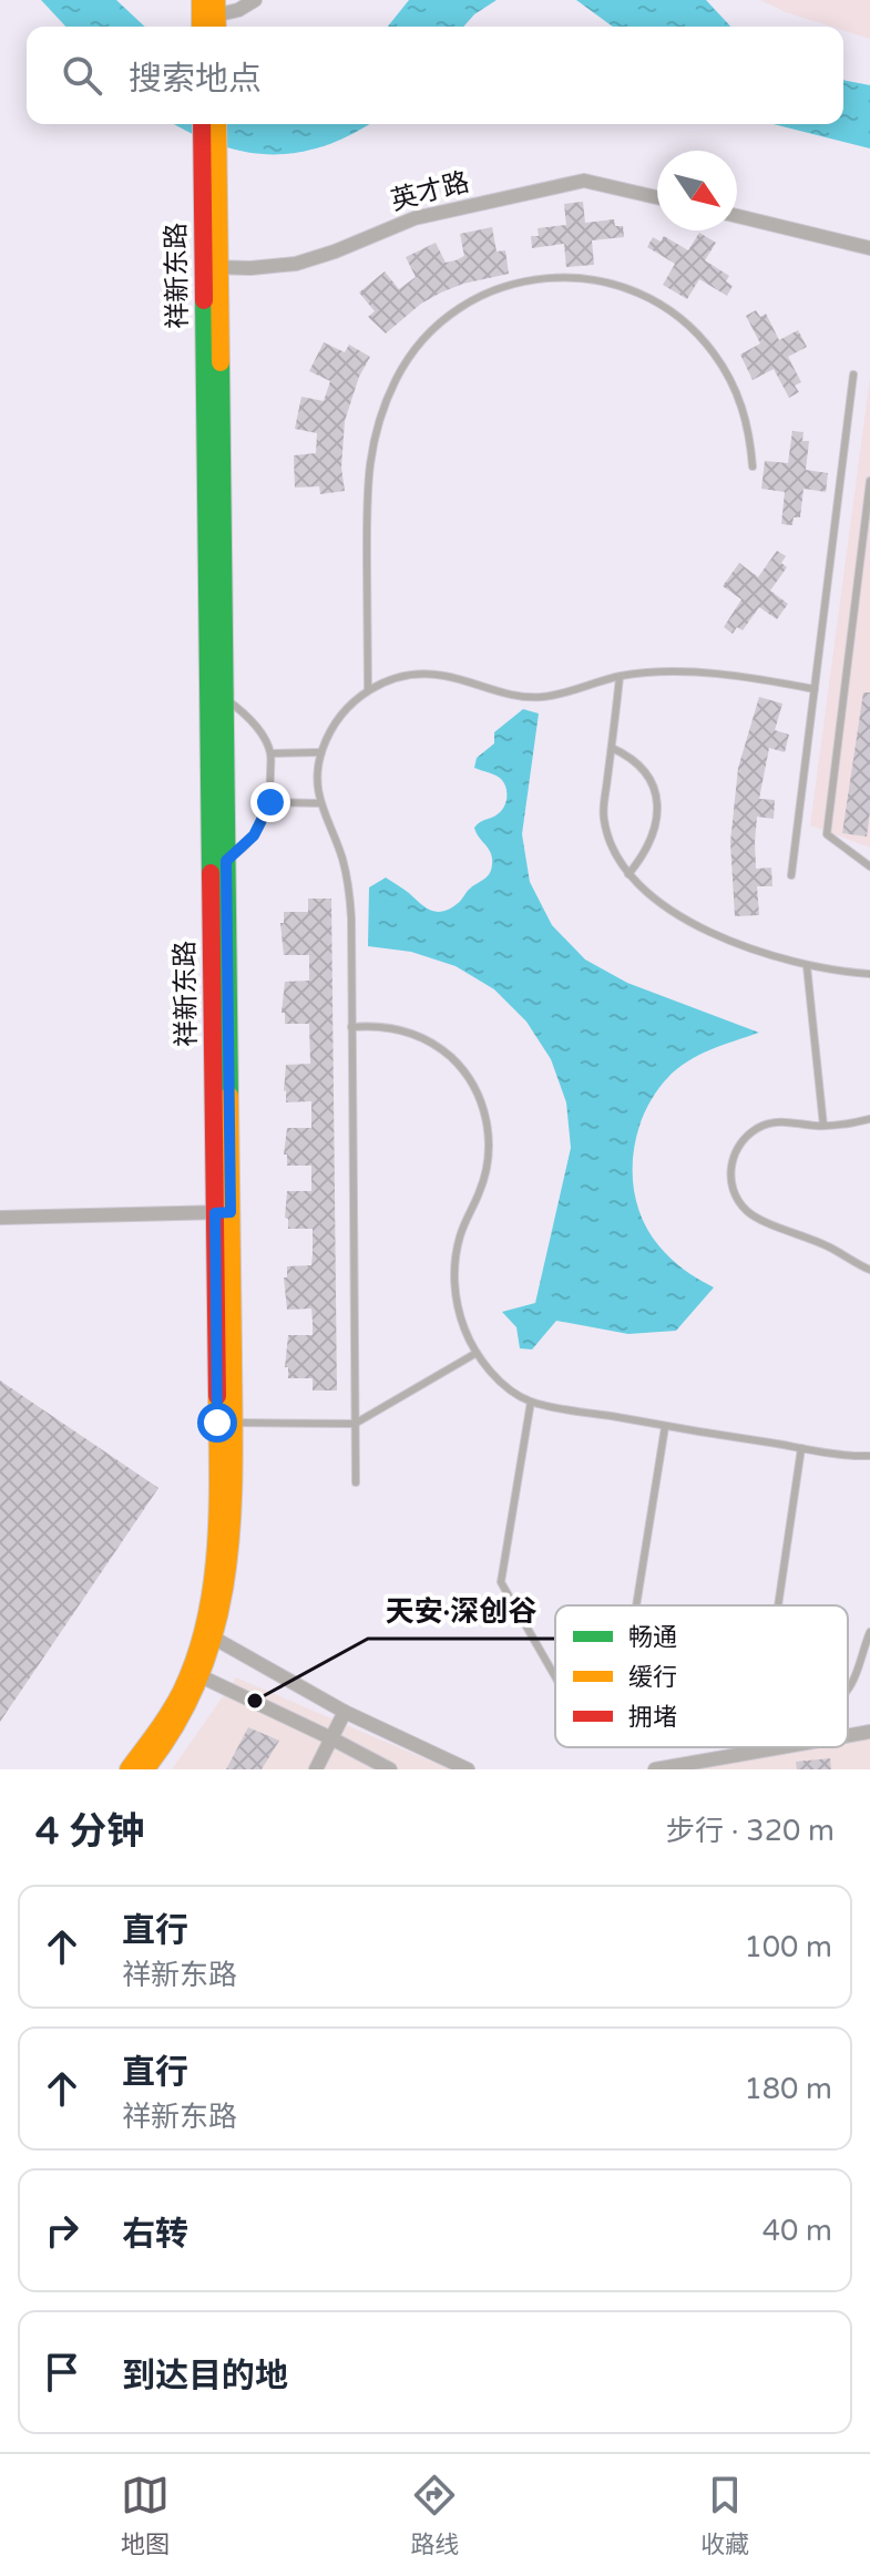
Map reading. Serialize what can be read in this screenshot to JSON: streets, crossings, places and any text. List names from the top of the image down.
{
  "streets": {
    "street": ["英才路", "祥新东路"]
  },
  "crossings": [
    ["英才路", "祥新东路"]
  ],
  "places": ["天安·深创谷"],
  "legend": ["畅通", "缓行", "拥堵"],
  "north": "bottom right",
  "page": {
    "search": "搜索地点",
    "heading": ["4 分钟", "步行 · 320 m"],
    "list": [
      ["直行", "祥新东路", "100 m"],
      ["直行", "祥新东路", "180 m"],
      ["右转", "40 m"],
      "到达目的地"
    ],
    "nav": ["地图", "路线", "收藏"]
  }
}
